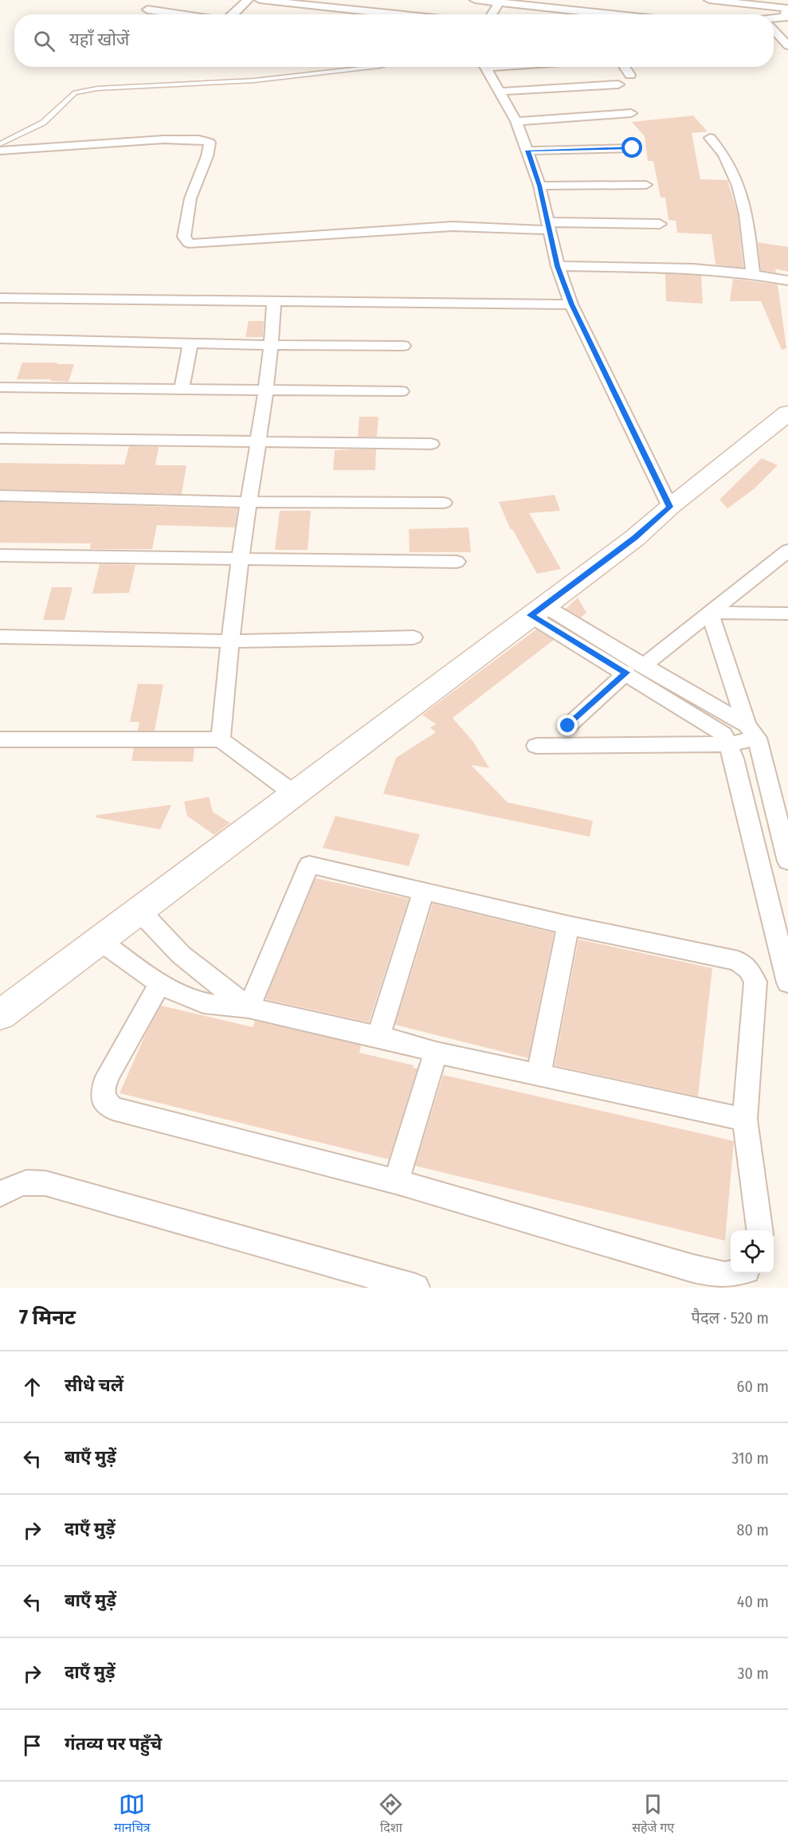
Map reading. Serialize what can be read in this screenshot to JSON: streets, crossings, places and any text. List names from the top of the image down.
{
  "page": {
    "search": "यहाँ खोजें",
    "heading": ["7 मिनट", "पैदल · 520 m"],
    "list": [
      ["सीधे चलें", "60 m"],
      ["बाएँ मुड़ें", "310 m"],
      ["दाएँ मुड़ें", "80 m"],
      ["बाएँ मुड़ें", "40 m"],
      ["दाएँ मुड़ें", "30 m"],
      "गंतव्य पर पहुँचे"
    ],
    "nav": ["मानचित्र", "दिशा", "सहेजे गए"]
  }
}
